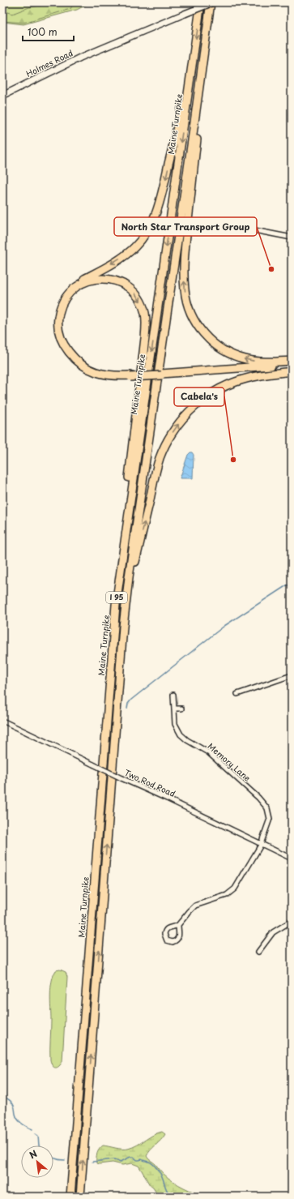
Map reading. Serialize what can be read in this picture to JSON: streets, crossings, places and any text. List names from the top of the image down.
{
  "streets": {
    "highway": ["Maine Turnpike", "I 95"],
    "street": ["Holmes Road", "Memory Lane", "Two Rod Road"]
  },
  "crossings": [
    ["Memory Lane", "Two Rod Road"]
  ],
  "places": ["North Star Transport Group", "Cabela's"],
  "scale_bar": "100 m",
  "north": "top left"
}
